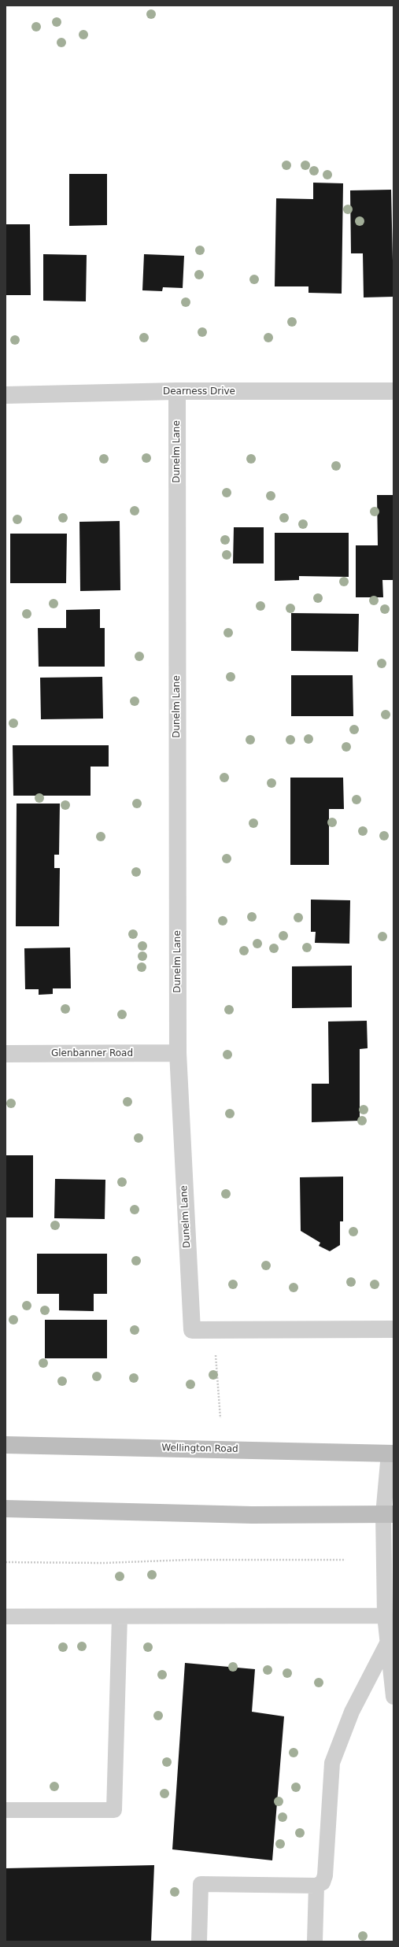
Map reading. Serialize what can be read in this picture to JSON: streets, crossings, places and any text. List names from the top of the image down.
{
  "streets": {
    "main road": ["Wellington Road"],
    "street": ["Dearness Drive", "Dunelm Lane", "Glenbanner Road"]
  },
  "crossings": [
    ["Dearness Drive", "Dunelm Lane"],
    ["Dunelm Lane", "Glenbanner Road"]
  ]
}
